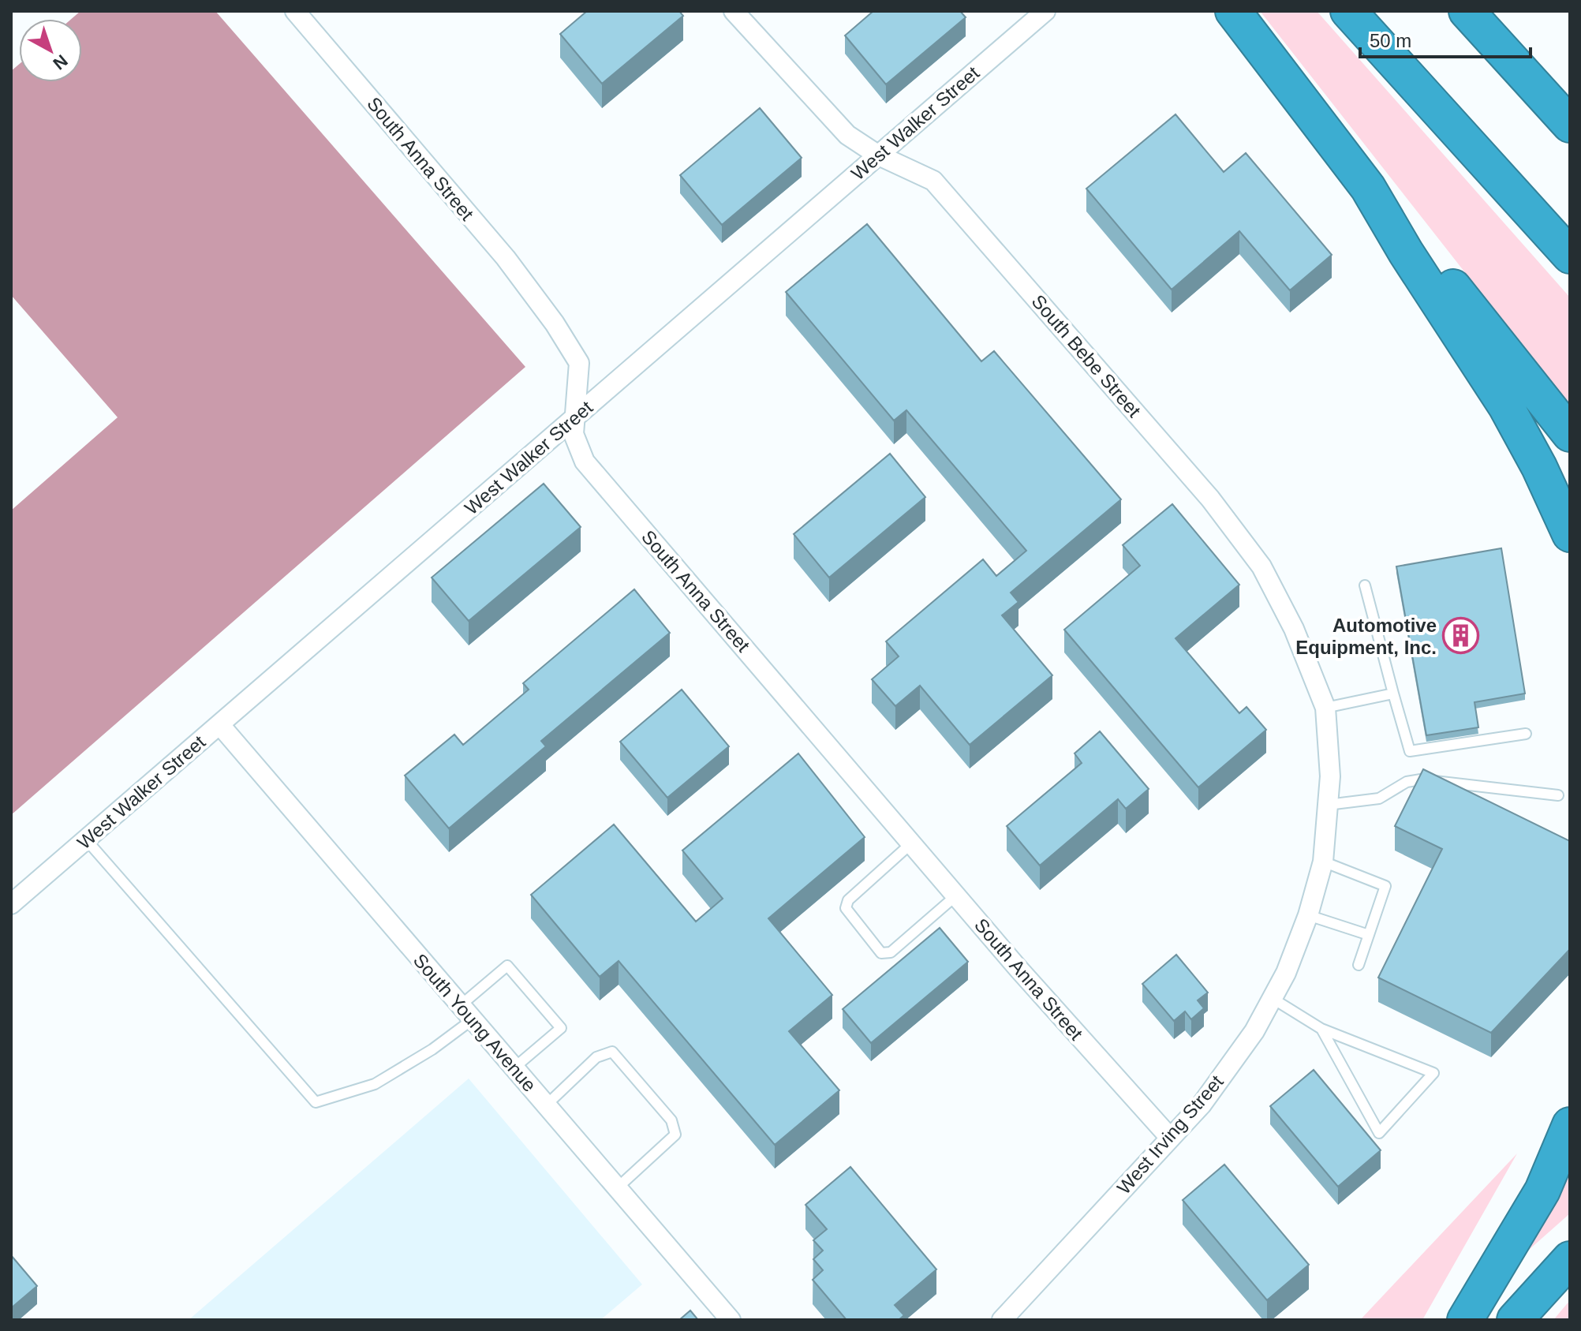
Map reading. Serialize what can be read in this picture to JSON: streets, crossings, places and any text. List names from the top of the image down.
{
  "streets": {
    "street": [
      "West Walker Street",
      "South Anna Street",
      "South Bebe Street",
      "South Young Avenue",
      "West Irving Street"
    ]
  },
  "crossings": [
    ["West Walker Street", "South Anna Street"],
    ["West Walker Street", "South Bebe Street"],
    ["West Walker Street", "South Young Avenue"],
    ["South Anna Street", "West Irving Street"],
    ["South Bebe Street", "West Irving Street"]
  ],
  "places": {
    "building": ["Automotive Equipment, Inc."]
  },
  "scale_bar": "50 m",
  "north": "bottom right"
}
